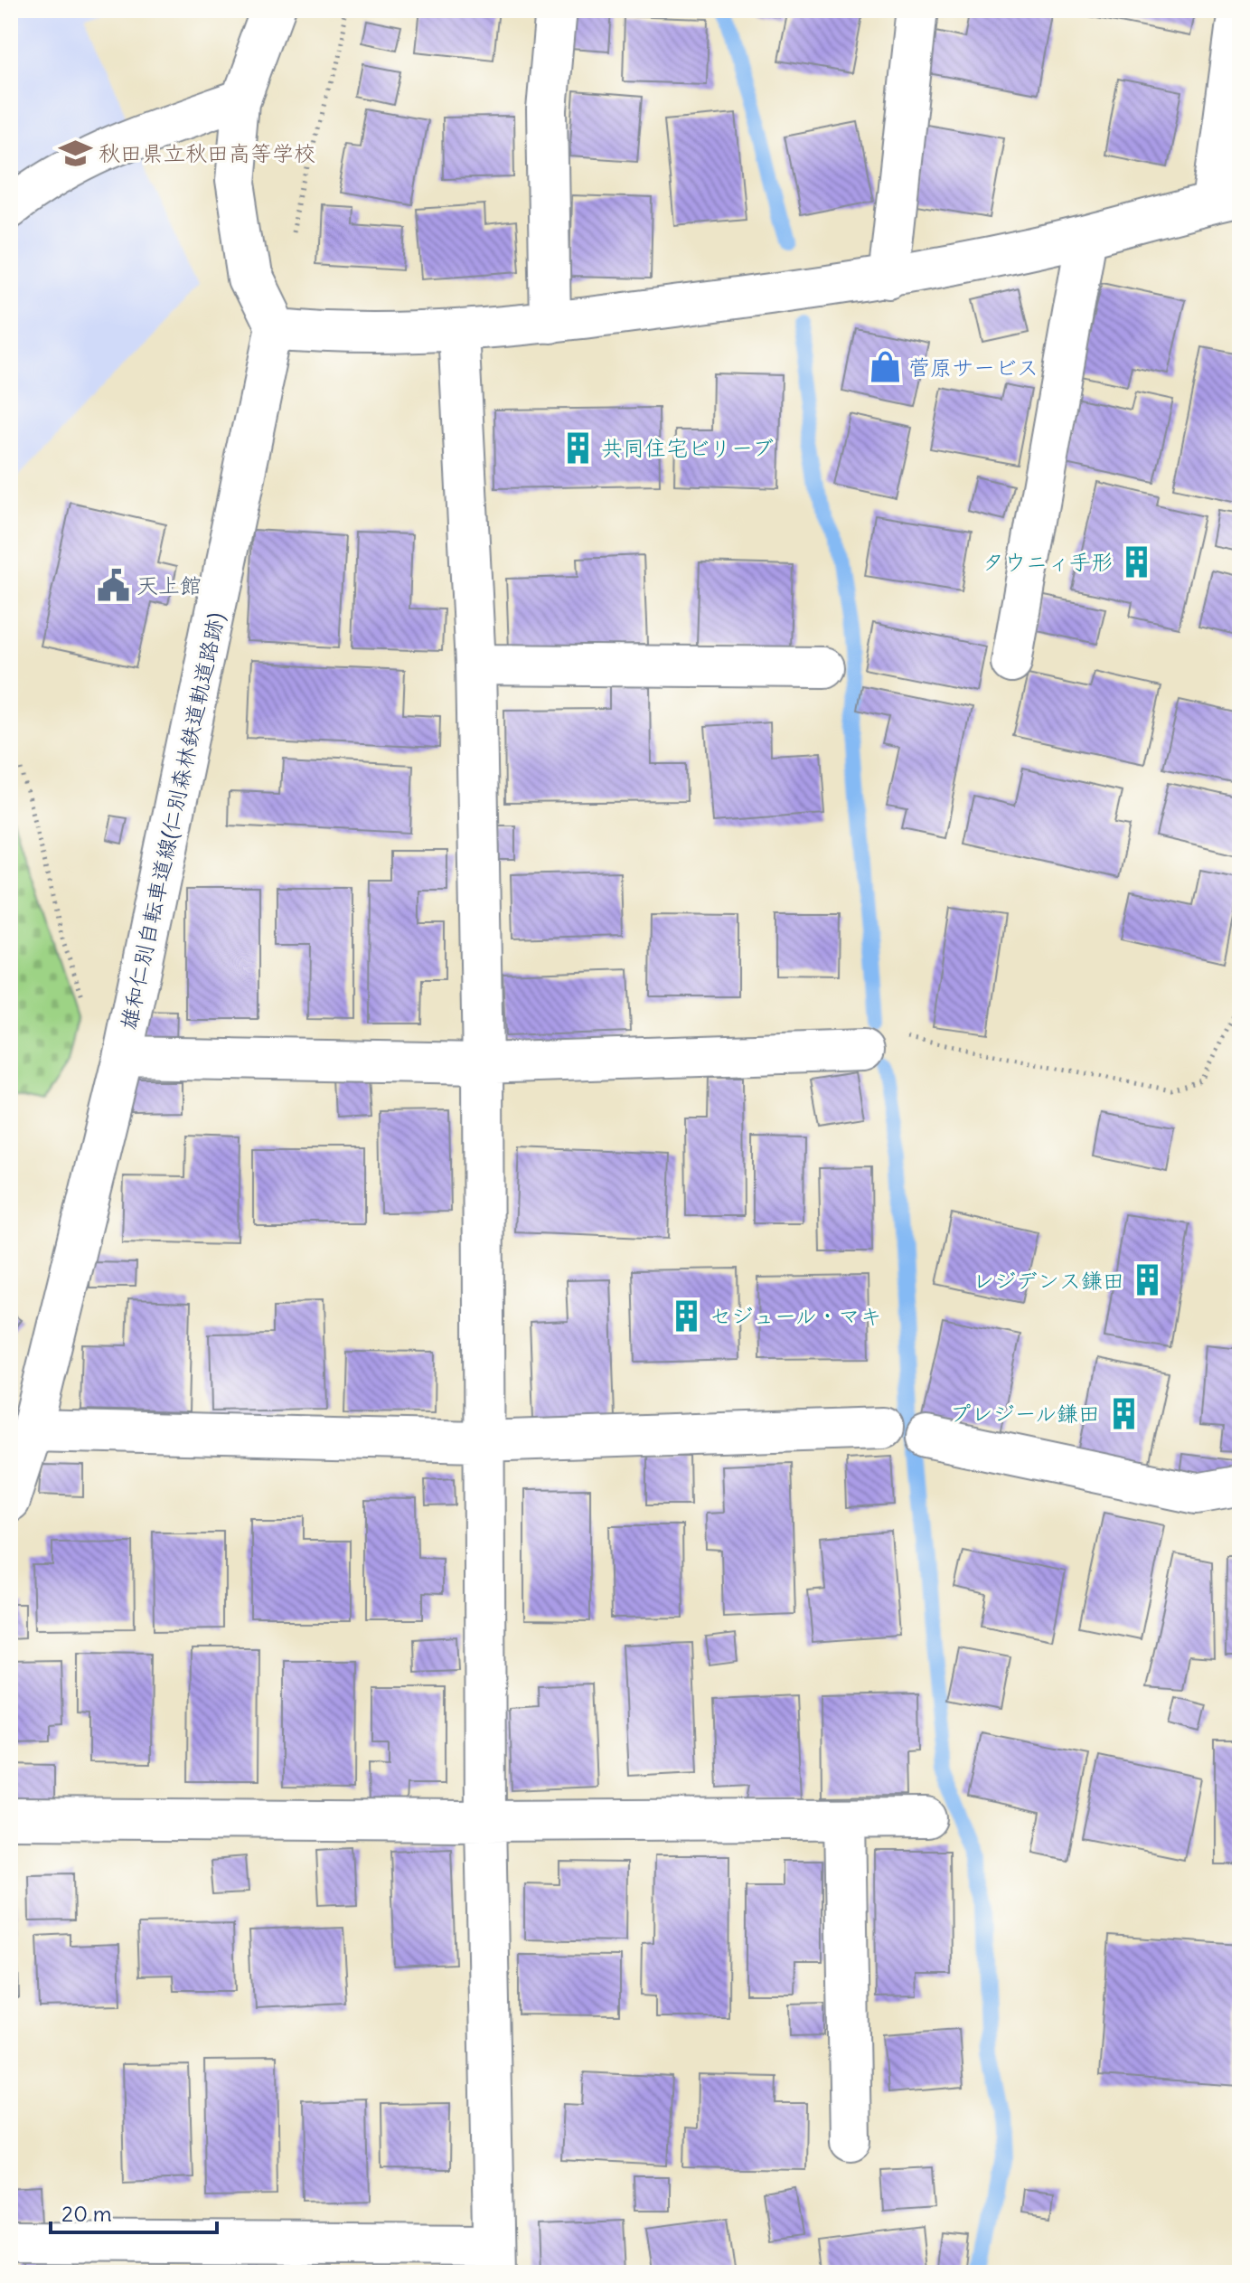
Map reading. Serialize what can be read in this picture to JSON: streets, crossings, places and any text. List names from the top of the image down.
{
  "streets": {
    "street": ["雄和仁別自転車道線(仁別森林鉄道軌道路跡)"]
  },
  "places": {
    "school or university": ["秋田県立秋田高等学校"],
    "shop": ["菅原サービス"],
    "building": [
      "共同住宅ビリーブ",
      "タウニィ手形",
      "レジデンス鎌田",
      "セジュール・マキ",
      "プレジール鎌田"
    ],
    "public building": ["天上館"]
  },
  "scale_bar": "20 m"
}
